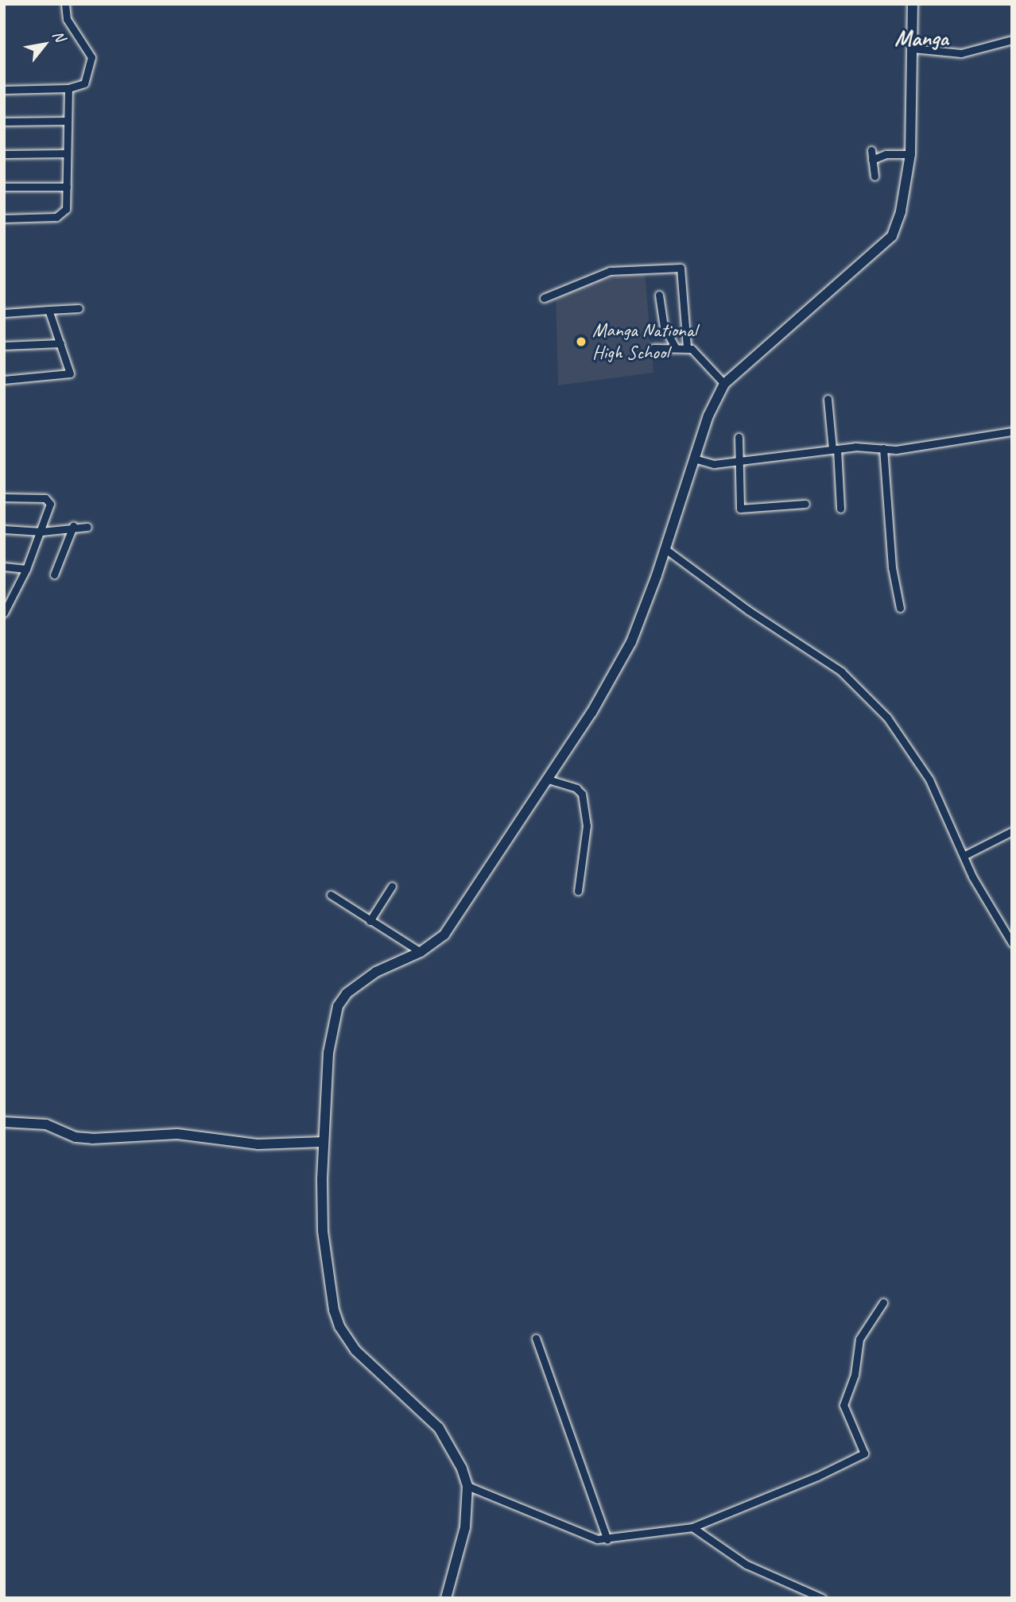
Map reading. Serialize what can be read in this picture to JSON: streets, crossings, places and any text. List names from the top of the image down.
{
  "districts": ["Manga"],
  "places": ["Manga National High School"],
  "north": "top right"
}
